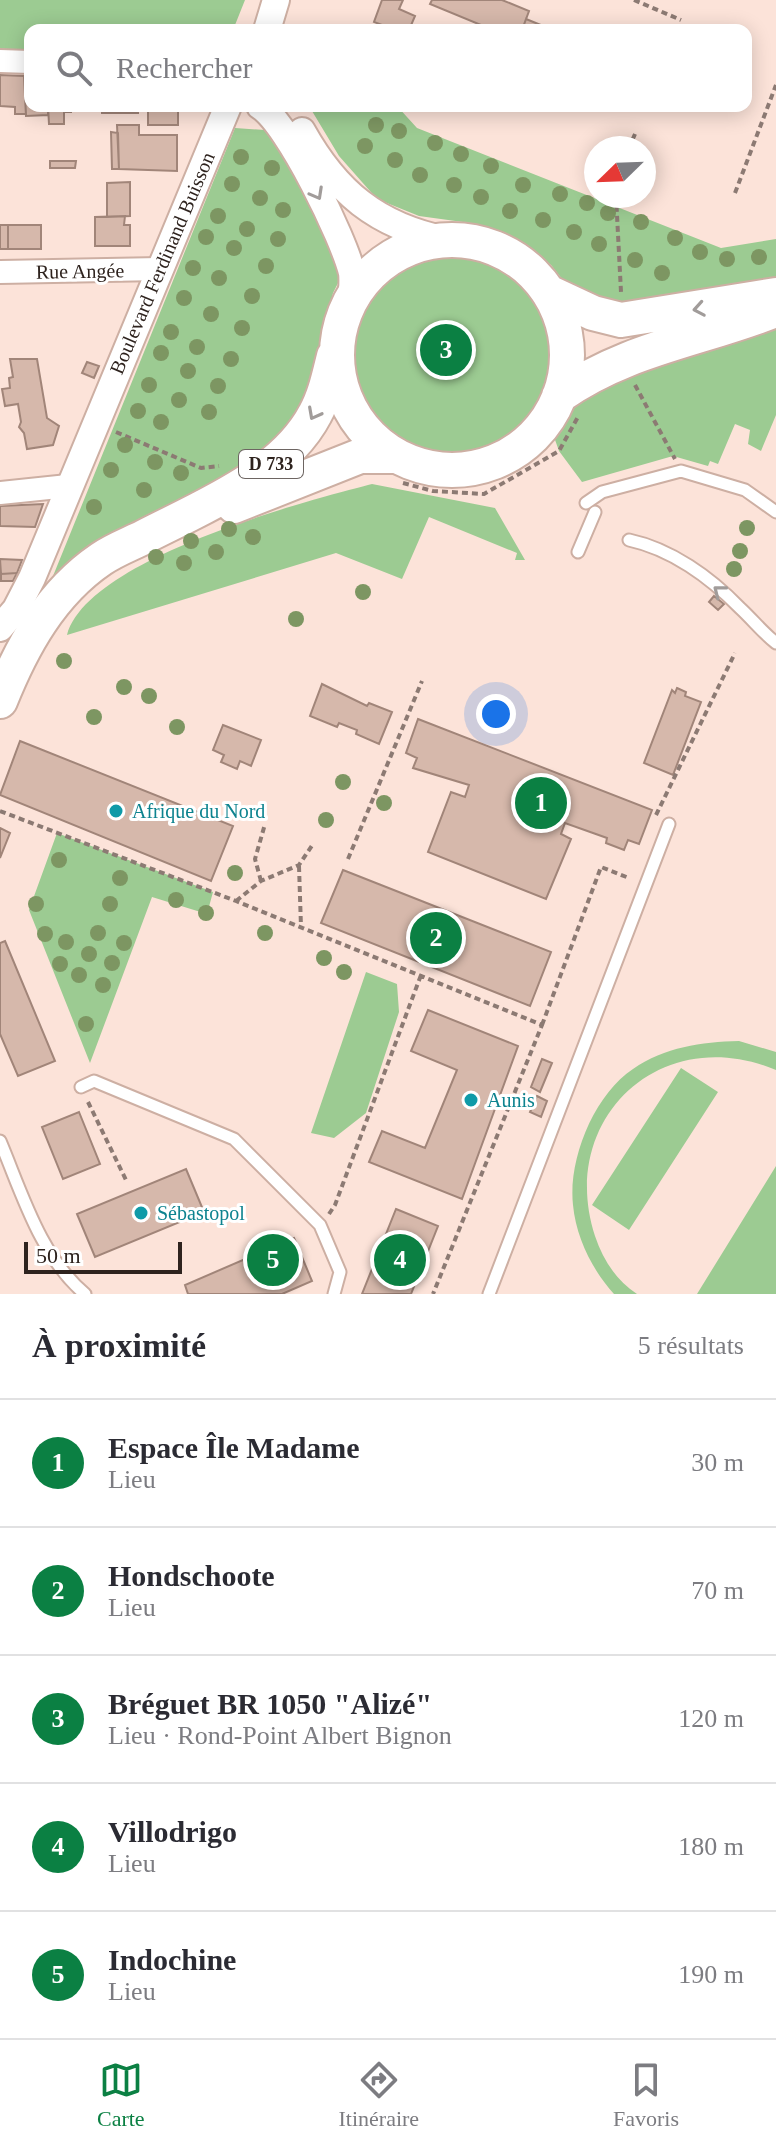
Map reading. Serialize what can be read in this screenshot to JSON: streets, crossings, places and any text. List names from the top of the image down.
{
  "streets": {
    "main road": ["D 733"],
    "street": ["Boulevard Ferdinand Buisson", "Rue Angée"]
  },
  "crossings": [
    ["Boulevard Ferdinand Buisson", "Rue Angée"]
  ],
  "places": ["Afrique du Nord", "Aunis", "Sébastopol"],
  "scale_bar": "50 m",
  "north": "bottom left",
  "page": {
    "search": "Rechercher",
    "pins": [
      "3",
      "1",
      "2",
      "4",
      "5"
    ],
    "scale": "50 m",
    "heading": ["À proximité", "5 résultats"],
    "list": [
      {
        "mark": "1",
        "name": "Espace Île Madame",
        "note": "Lieu",
        "value": "30 m"
      },
      {
        "mark": "2",
        "name": "Hondschoote",
        "note": "Lieu",
        "value": "70 m"
      },
      {
        "mark": "3",
        "name": "Bréguet BR 1050 \"Alizé\"",
        "note": "Lieu · Rond-Point Albert Bignon",
        "value": "120 m"
      },
      {
        "mark": "4",
        "name": "Villodrigo",
        "note": "Lieu",
        "value": "180 m"
      },
      {
        "mark": "5",
        "name": "Indochine",
        "note": "Lieu",
        "value": "190 m"
      }
    ],
    "nav": ["Carte", "Itinéraire", "Favoris"]
  }
}
